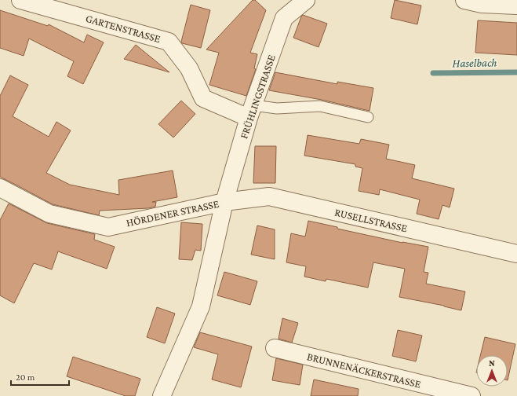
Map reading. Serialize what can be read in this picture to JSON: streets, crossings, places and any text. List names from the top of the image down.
{
  "streets": {
    "street": [
      "GARTENSTRASSE",
      "FRÜHLINGSTRASSE",
      "HÖRDENER STRASSE",
      "RUSELLSTRASSE",
      "BRUNNENÄCKERSTRASSE"
    ]
  },
  "crossings": [
    ["GARTENSTRASSE", "FRÜHLINGSTRASSE"],
    ["FRÜHLINGSTRASSE", "HÖRDENER STRASSE"],
    ["FRÜHLINGSTRASSE", "RUSELLSTRASSE"],
    ["HÖRDENER STRASSE", "RUSELLSTRASSE"]
  ],
  "water": ["Haselbach"],
  "scale_bar": "20 m",
  "north": "top"
}
